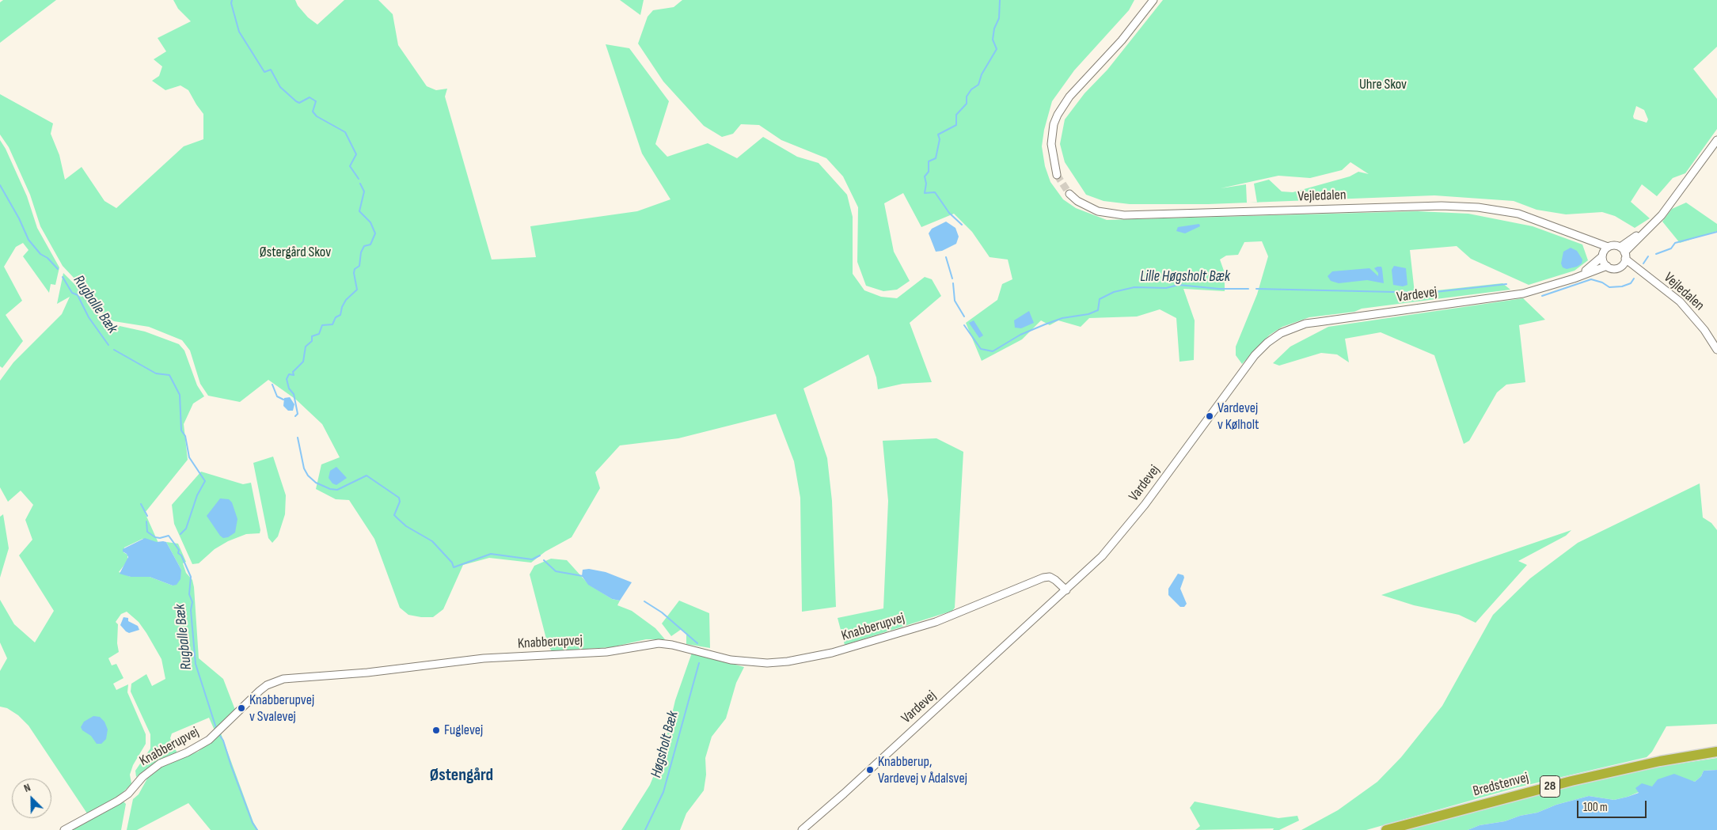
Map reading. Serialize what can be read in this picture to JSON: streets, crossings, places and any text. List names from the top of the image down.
{
  "streets": {
    "highway": ["Bredstenvej", "28"],
    "street": ["Vejledalen", "Vardevej", "Knabberupvej"]
  },
  "crossings": [
    ["Vejledalen", "Vardevej"],
    ["Vardevej", "Knabberupvej"]
  ],
  "districts": ["Østengård"],
  "water": ["Lille Høgsholt Bæk", "Rugballe Bæk", "Høgsholt Bæk"],
  "parks": ["Uhre Skov", "Østergård Skov"],
  "places": [
    "Vardevej v Kølholt",
    "Knabberupvej v Svalevej",
    "Fuglevej",
    "Knabberup, Vardevej v Ådalsvej"
  ],
  "scale_bar": "100 m",
  "north": "top left"
}
